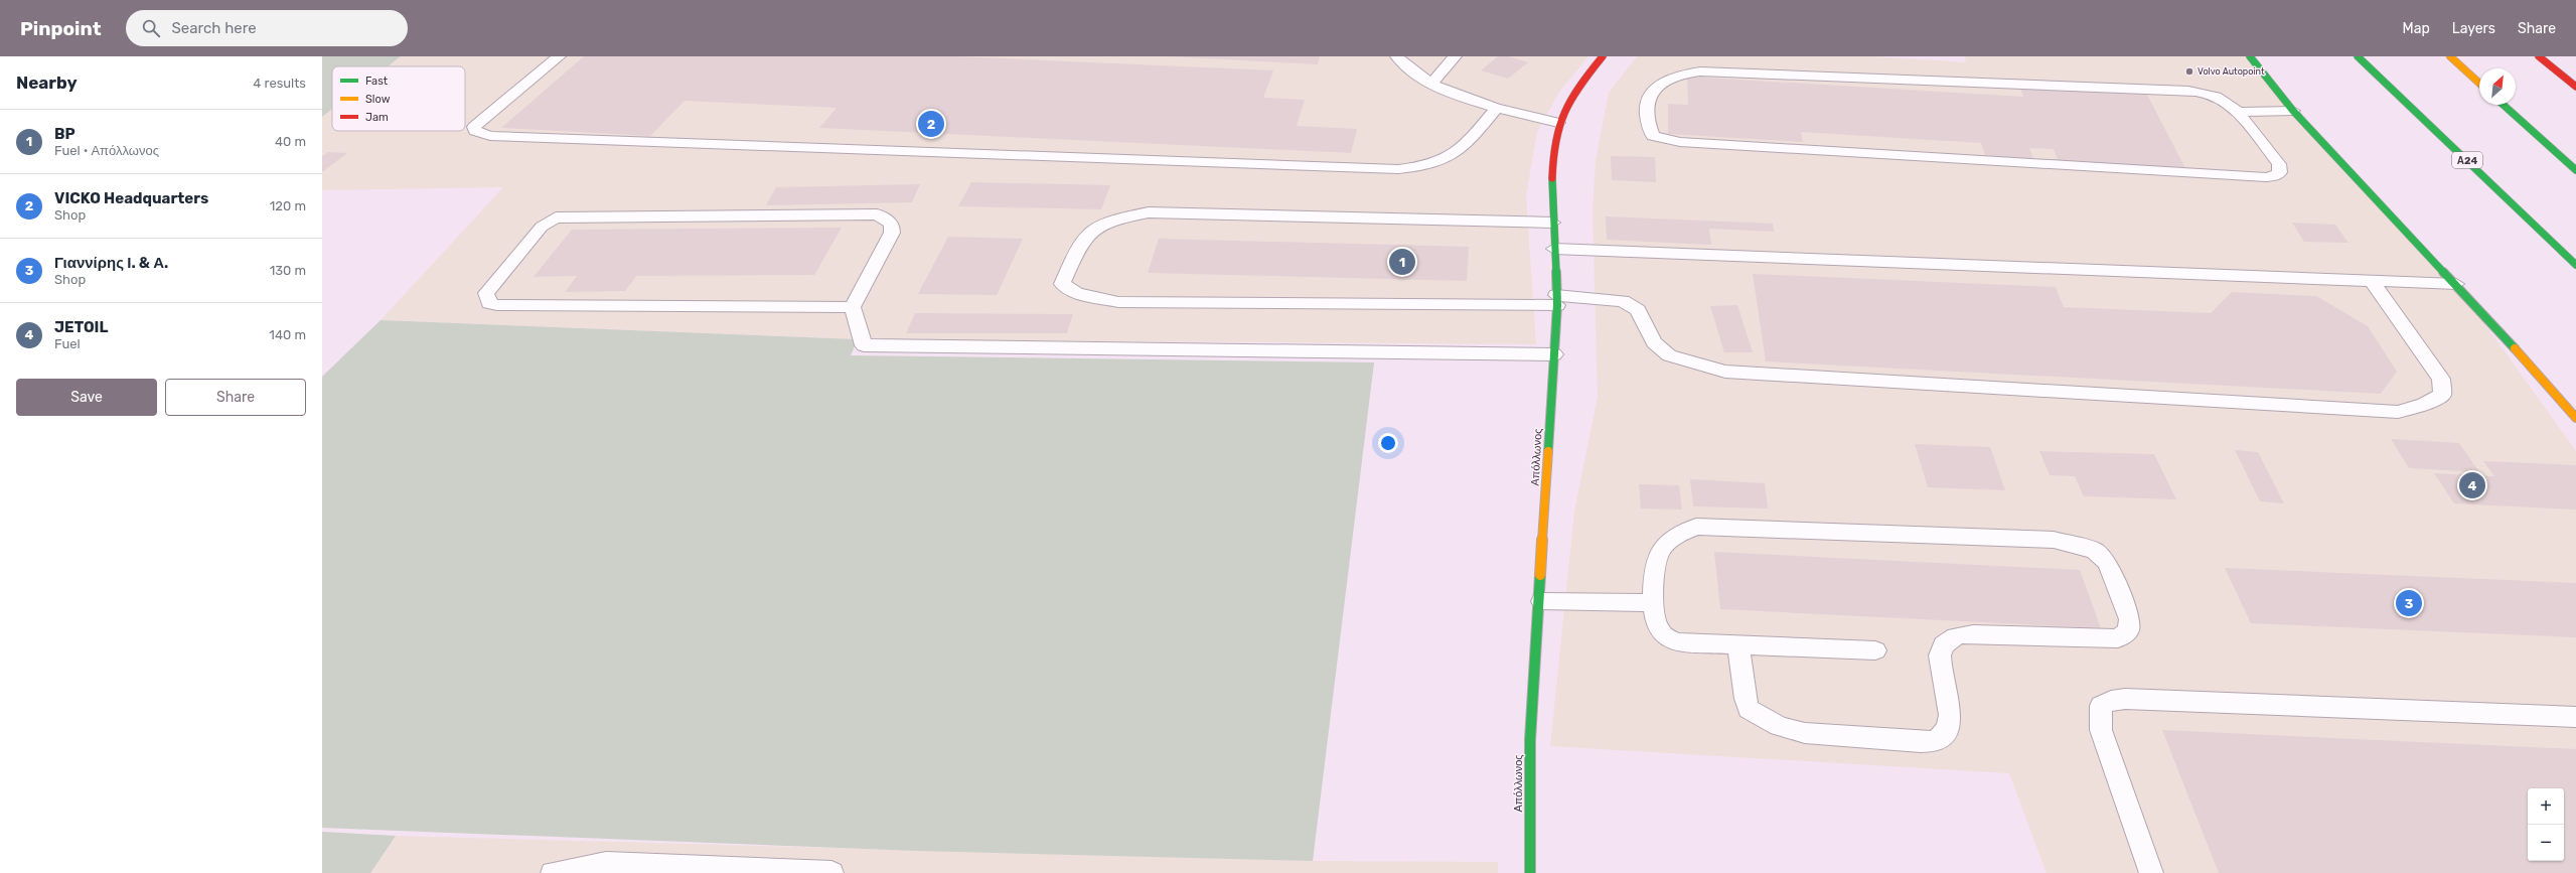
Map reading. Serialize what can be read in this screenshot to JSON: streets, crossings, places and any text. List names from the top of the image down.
{
  "streets": {
    "main road": ["Α24", "Απόλλωνος"]
  },
  "places": ["Volvo Autopoint"],
  "legend": ["Fast", "Slow", "Jam"],
  "north": "top right",
  "page": {
    "header": "Pinpoint",
    "search": "Search here",
    "nav": ["Map", "Layers", "Share"],
    "heading": ["Nearby", "4 results"],
    "list": [
      {
        "mark": "1",
        "name": "BP",
        "note": "Fuel · Απόλλωνος",
        "value": "40 m"
      },
      {
        "mark": "2",
        "name": "VICKO Headquarters",
        "note": "Shop",
        "value": "120 m"
      },
      {
        "mark": "3",
        "name": "Γιαννίρης Ι. & Α.",
        "note": "Shop",
        "value": "130 m"
      },
      {
        "mark": "4",
        "name": "JETOIL",
        "note": "Fuel",
        "value": "140 m"
      }
    ],
    "pins": [
      "2",
      "1",
      "4",
      "3"
    ],
    "buttons": ["Save", "Share"],
    "map_buttons": ["+", "−"]
  }
}
